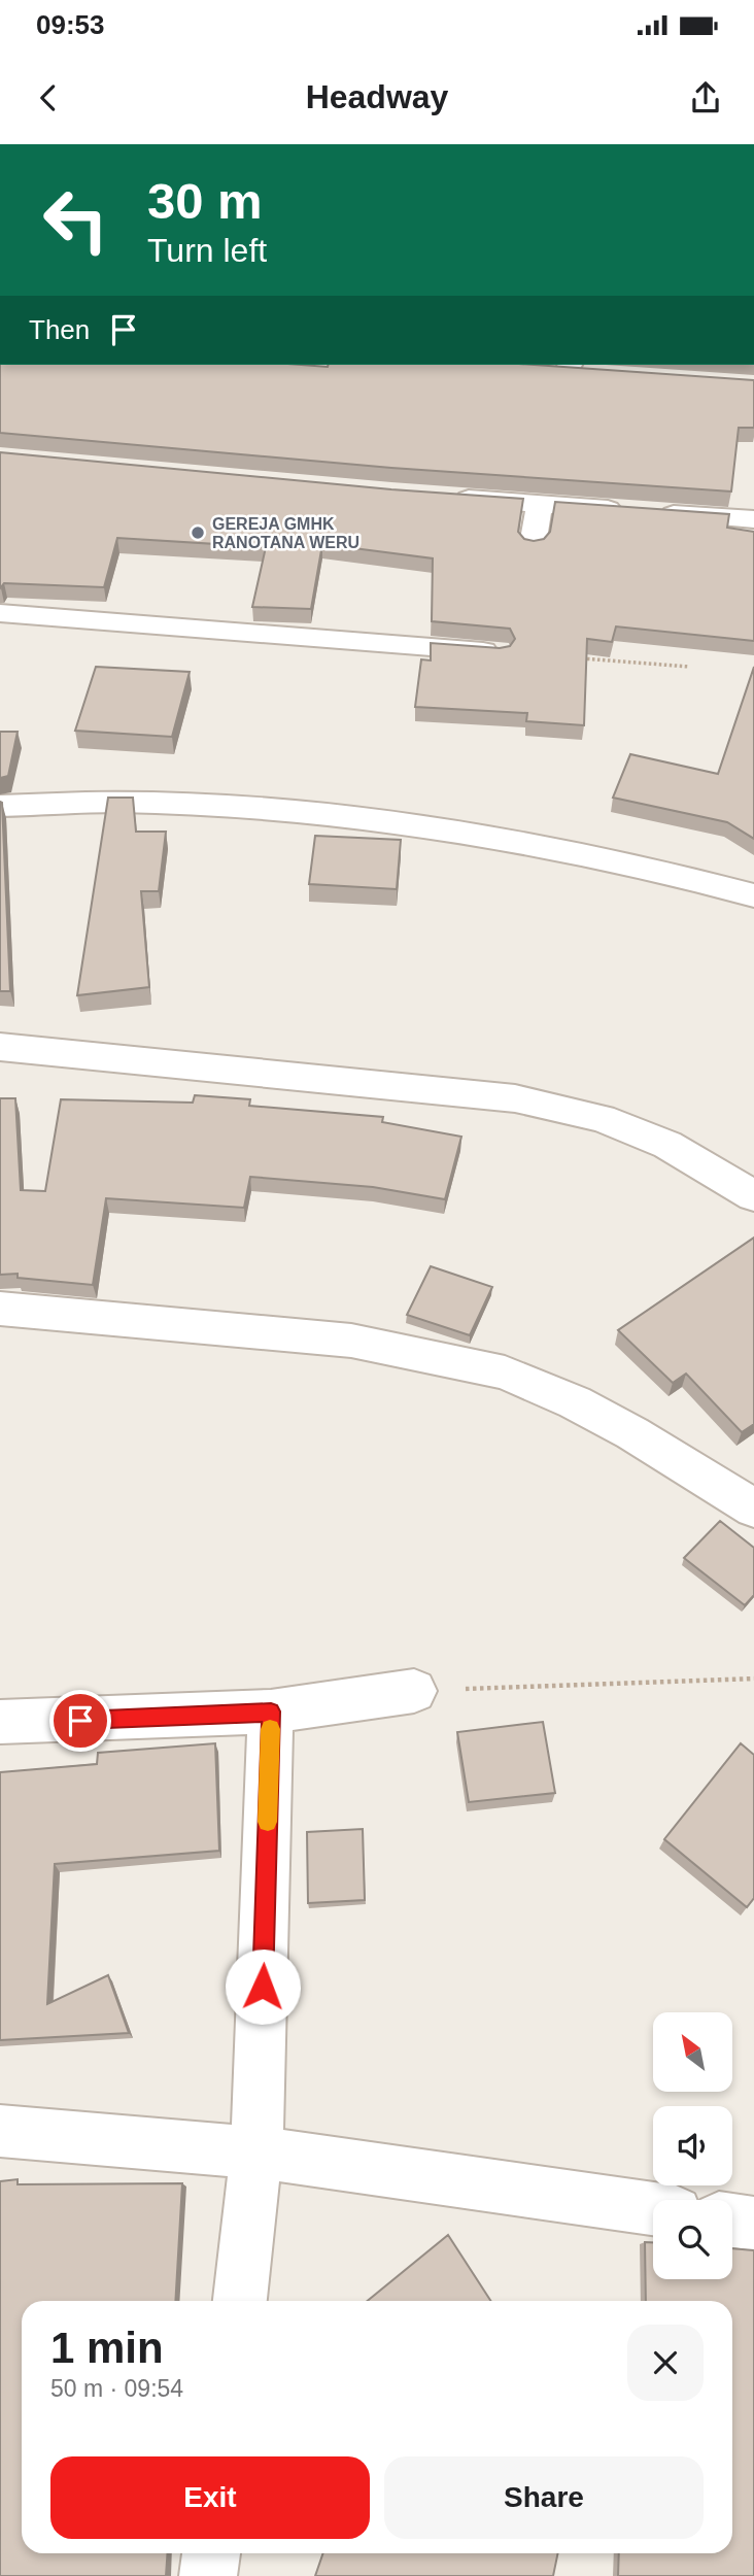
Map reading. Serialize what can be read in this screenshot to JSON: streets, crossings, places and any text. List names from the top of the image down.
{
  "places": ["GEREJA GMHK RANOTANA WERU"],
  "north": "top left",
  "page": {
    "status": "09:53",
    "header": "Headway",
    "turn": ["30 m", "Turn left"],
    "then": "Then",
    "heading": ["1 min", "50 m · 09:54"],
    "buttons": ["Exit", "Share"]
  }
}
